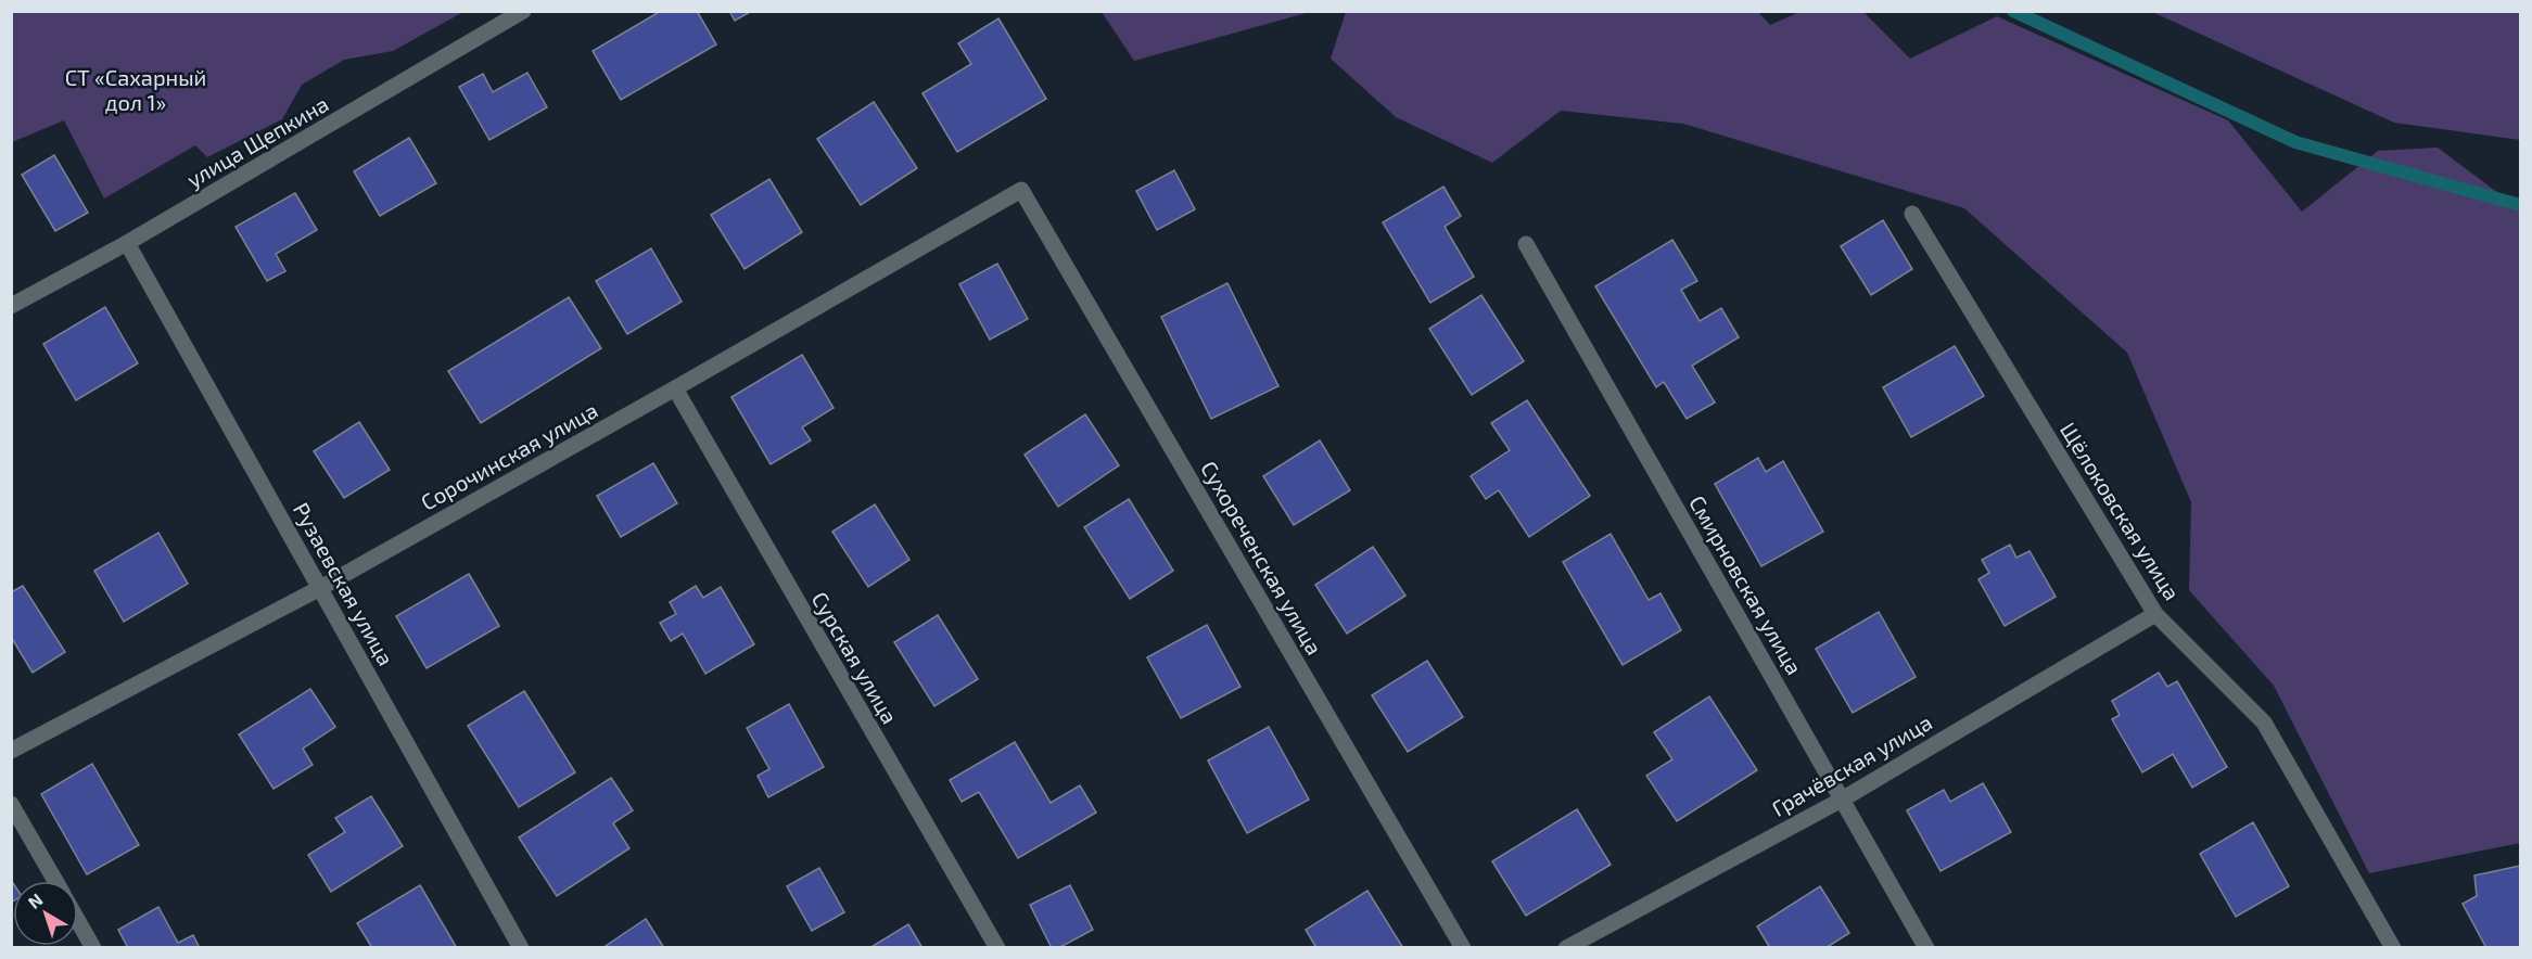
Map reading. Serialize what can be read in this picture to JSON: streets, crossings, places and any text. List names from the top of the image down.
{
  "streets": {
    "street": [
      "улица Щепкина",
      "Сорочинская улица",
      "Щёлоковская улица",
      "Сухореченская улица",
      "Рузаевская улица",
      "Смирновская улица",
      "Сурская улица",
      "Грачёвская улица"
    ]
  },
  "crossings": [
    ["улица Щепкина", "Рузаевская улица"],
    ["Сорочинская улица", "Сухореченская улица"],
    ["Сорочинская улица", "Рузаевская улица"],
    ["Сорочинская улица", "Сурская улица"],
    ["Щёлоковская улица", "Грачёвская улица"],
    ["Смирновская улица", "Грачёвская улица"]
  ],
  "parks": ["СТ «Сахарный дол 1»"],
  "north": "top left"
}
